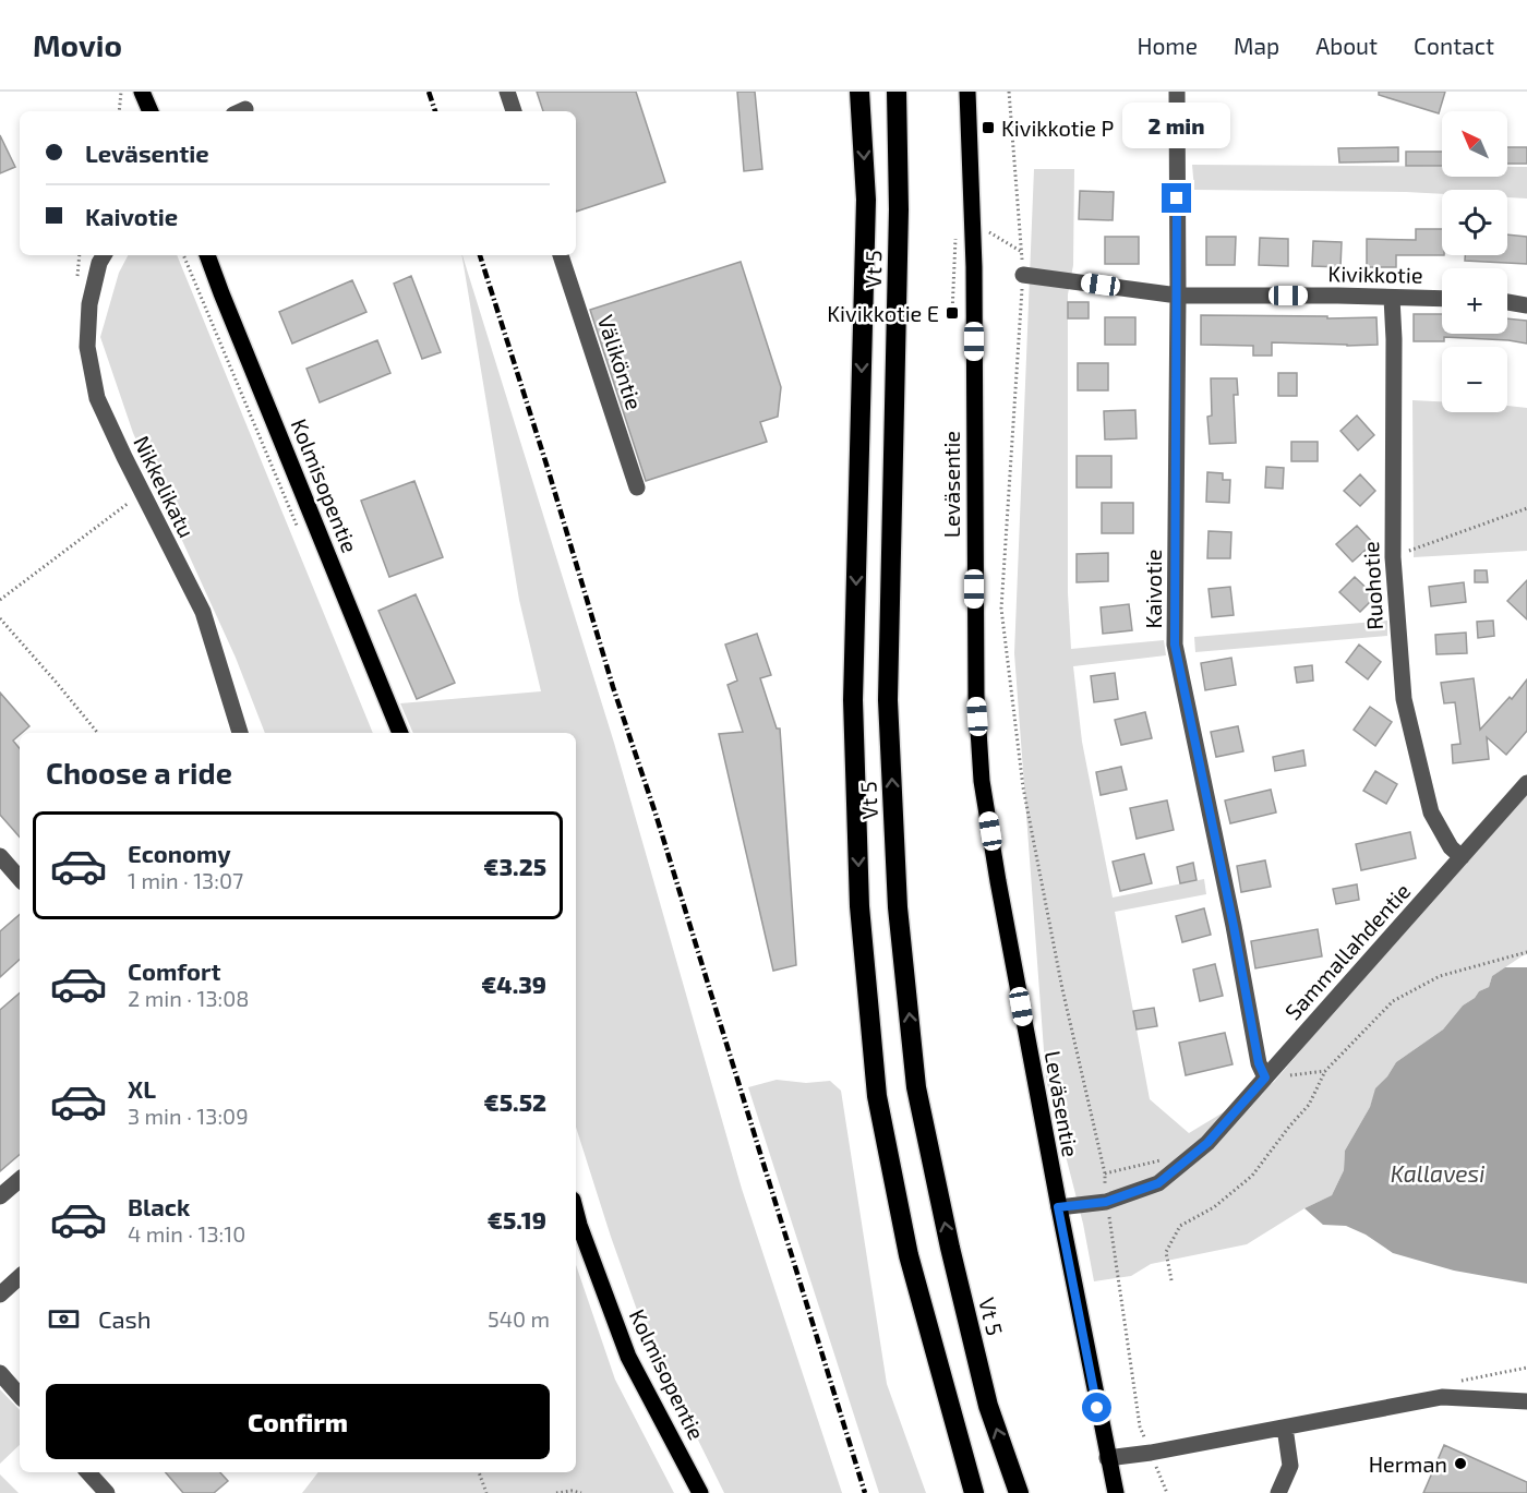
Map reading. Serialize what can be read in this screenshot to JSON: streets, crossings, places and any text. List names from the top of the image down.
{
  "streets": {
    "highway": ["Vt 5"],
    "main road": ["Leväsentie", "Kolmisopentie"],
    "street": [
      "Kivikkotie",
      "Väliköntie",
      "Nikkelikatu",
      "Ruohotie",
      "Kaivotie",
      "Sammallahdentie"
    ]
  },
  "crossings": [
    ["Kivikkotie", "Ruohotie"],
    ["Kivikkotie", "Kaivotie"],
    ["Leväsentie", "Sammallahdentie"],
    ["Ruohotie", "Sammallahdentie"],
    ["Kaivotie", "Sammallahdentie"]
  ],
  "water": ["Kallavesi"],
  "places": {
    "transit": ["Kivikkotie P", "Kivikkotie E"],
    "other": ["Herman"]
  },
  "north": "top left",
  "page": {
    "header": "Movio",
    "nav": [
      "Home",
      "Map",
      "About",
      "Contact"
    ],
    "bubble": "2 min",
    "map_buttons": ["+", "−"],
    "banner": ["Leväsentie", "Kaivotie"],
    "heading": "Choose a ride",
    "list": [
      {
        "name": "Economy",
        "note": "1 min · 13:07",
        "value": "€3.25"
      },
      {
        "name": "Comfort",
        "note": "2 min · 13:08",
        "value": "€4.39"
      },
      {
        "name": "XL",
        "note": "3 min · 13:09",
        "value": "€5.52"
      },
      {
        "name": "Black",
        "note": "4 min · 13:10",
        "value": "€5.19"
      }
    ],
    "pay": ["Cash", "540 m"],
    "buttons": "Confirm"
  }
}
